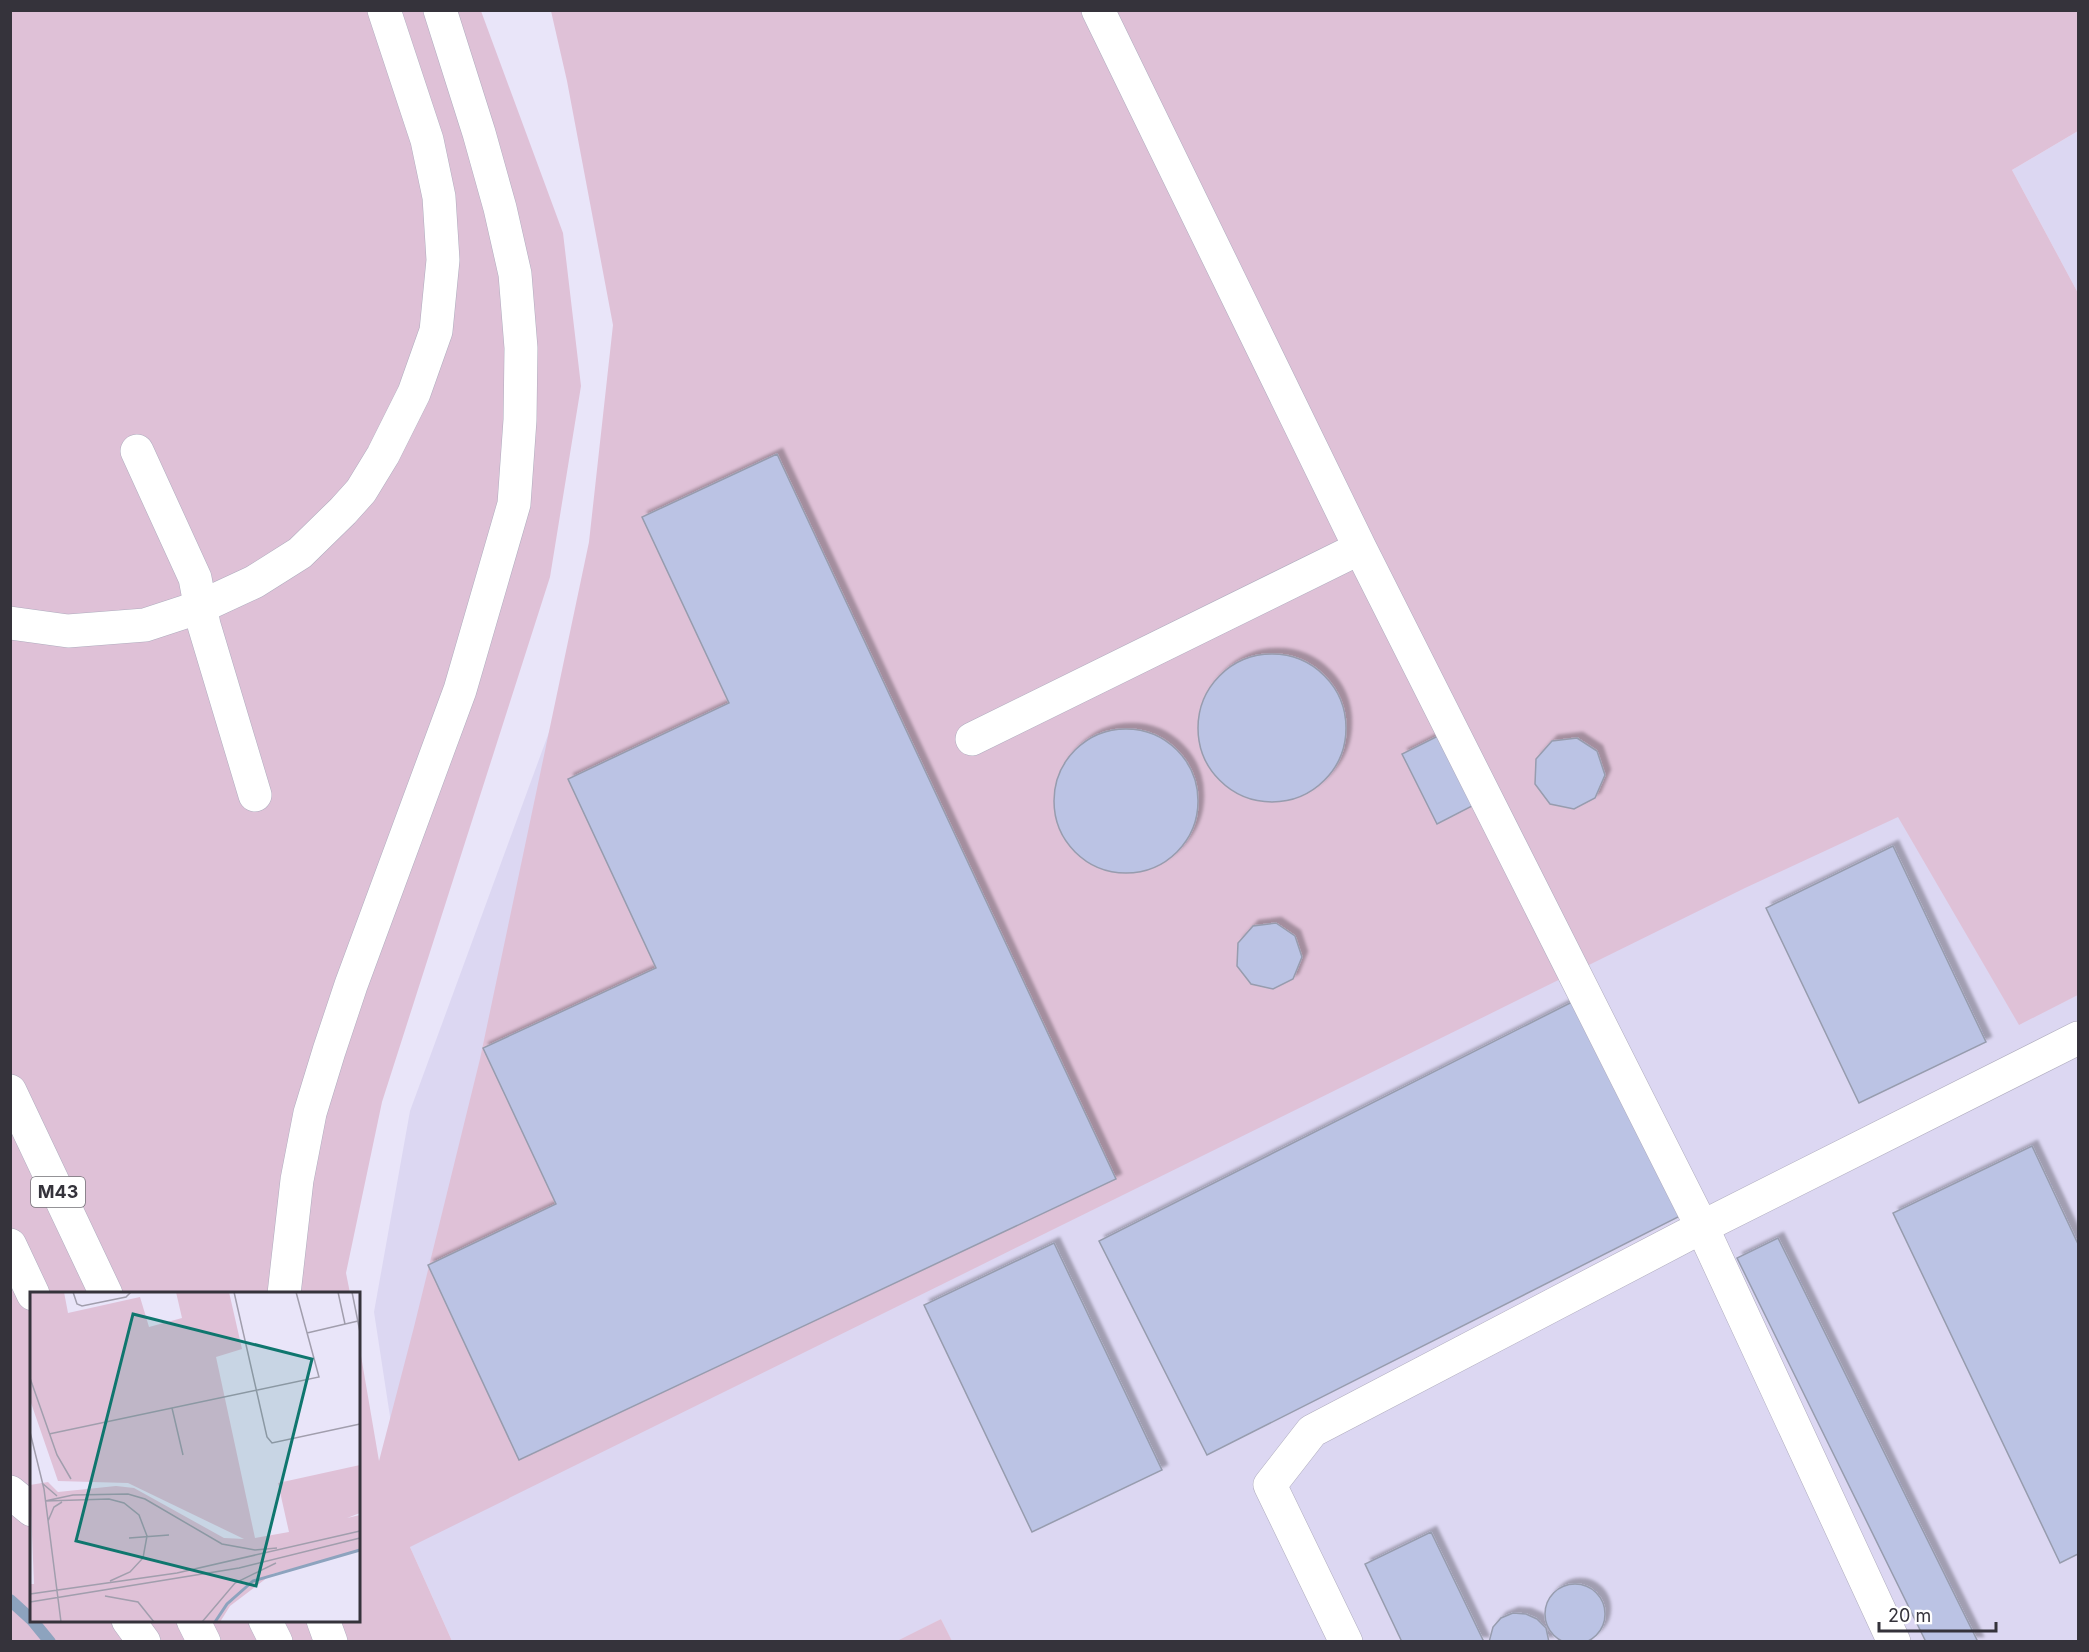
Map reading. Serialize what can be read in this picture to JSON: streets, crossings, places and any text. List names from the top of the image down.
{
  "streets": {
    "main road": ["M43"]
  },
  "scale_bar": "20 m"
}
